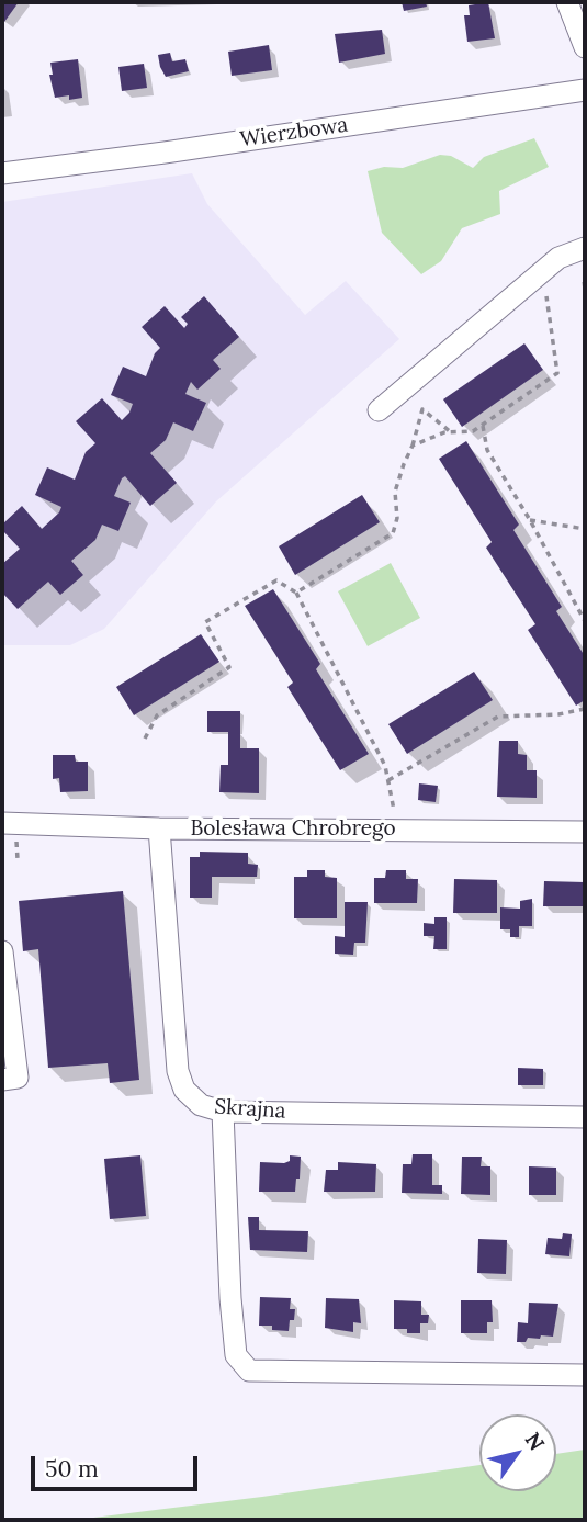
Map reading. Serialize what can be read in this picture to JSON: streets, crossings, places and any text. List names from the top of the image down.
{
  "streets": {
    "street": ["Wierzbowa", "Bolesława Chrobrego", "Skrajna"]
  },
  "crossings": [
    ["Bolesława Chrobrego", "Skrajna"]
  ],
  "scale_bar": "50 m",
  "north": "top right"
}
